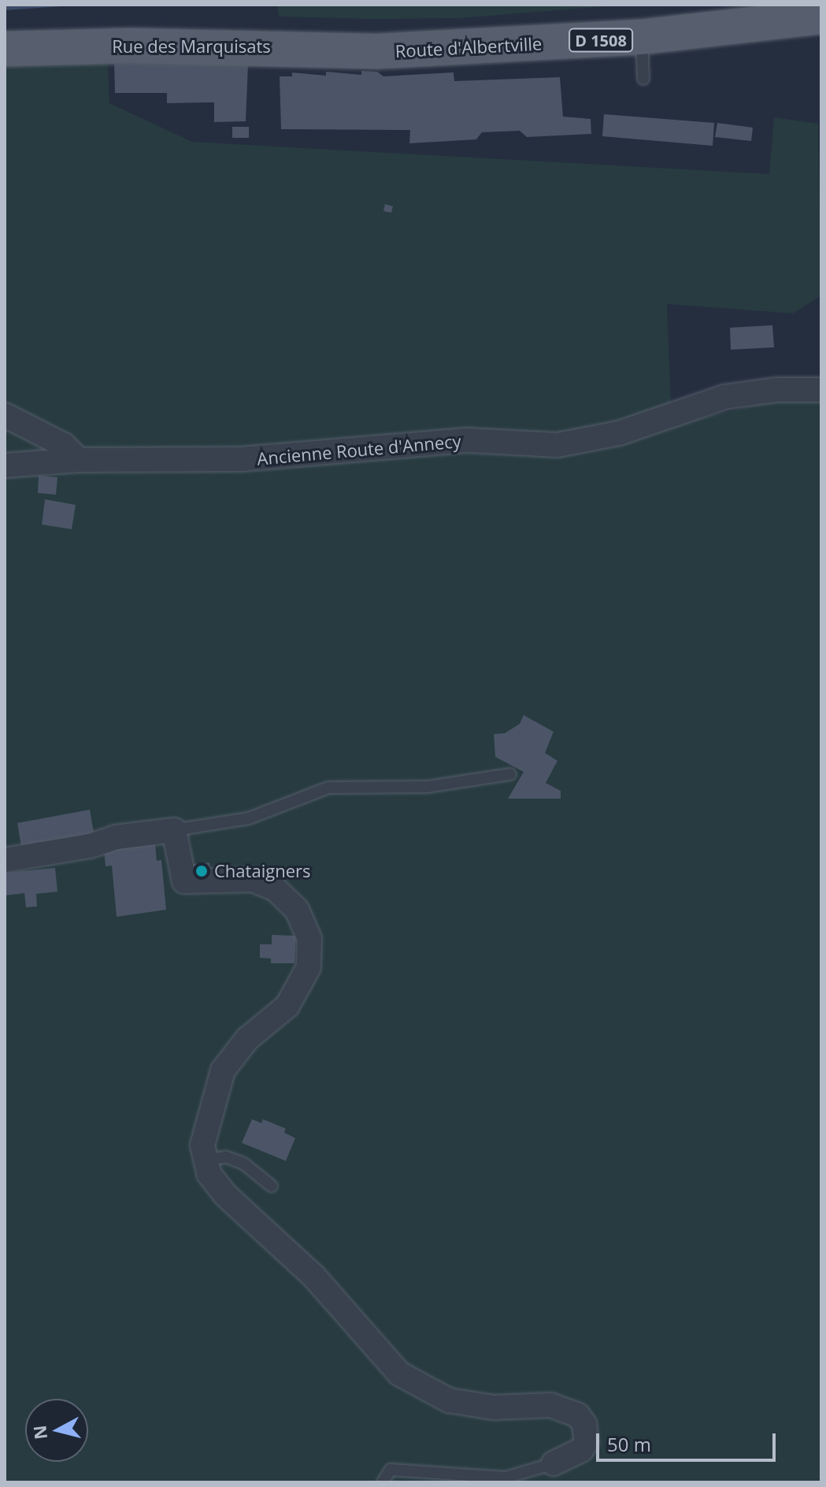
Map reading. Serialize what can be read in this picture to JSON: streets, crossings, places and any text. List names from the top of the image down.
{
  "streets": {
    "main road": ["D 1508", "Rue des Marquisats", "Route d'Albertville"],
    "street": ["Ancienne Route d'Annecy"]
  },
  "crossings": [
    ["Rue des Marquisats", "Route d'Albertville"]
  ],
  "places": ["Chataigners"],
  "scale_bar": "50 m",
  "north": "left"
}
